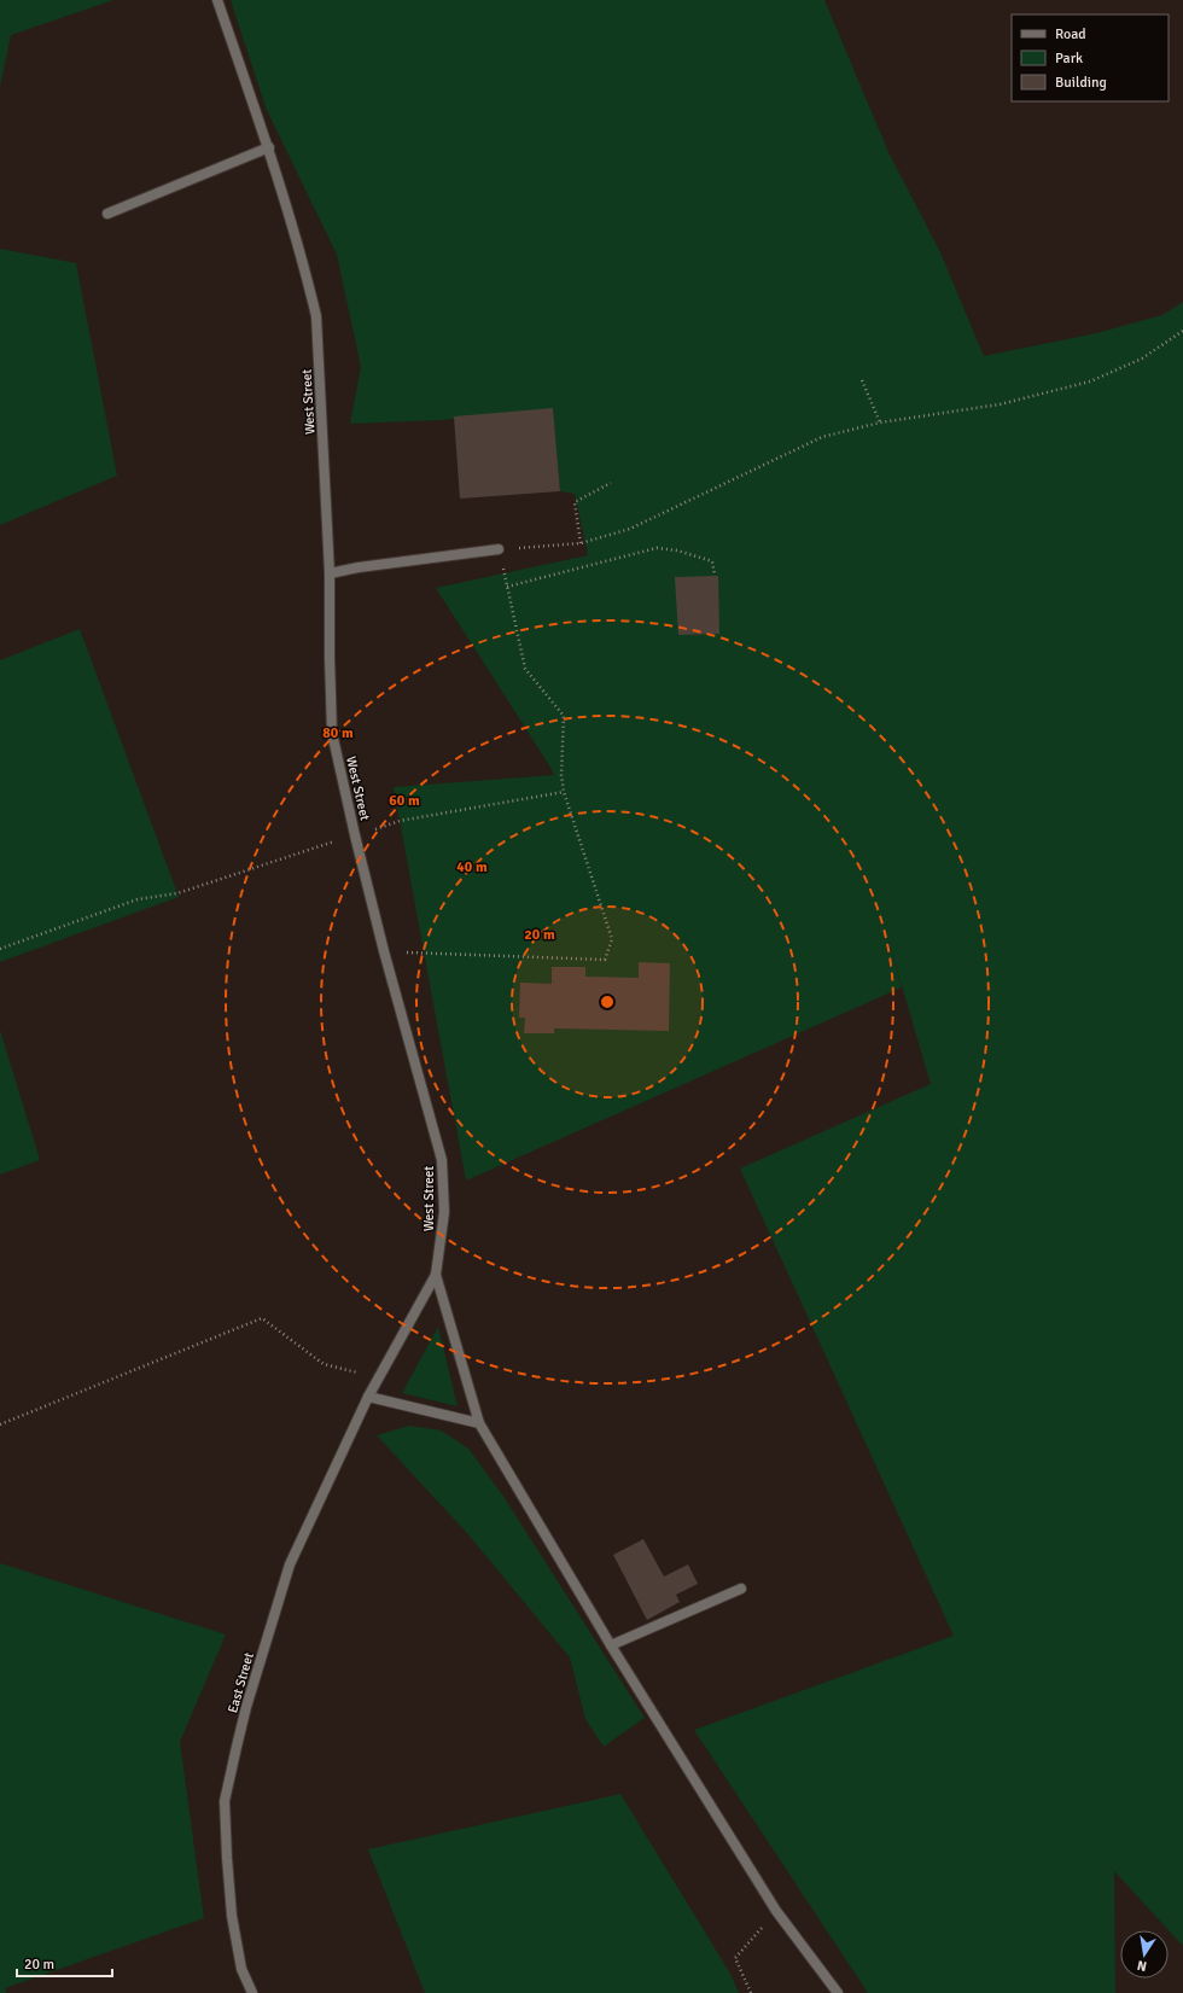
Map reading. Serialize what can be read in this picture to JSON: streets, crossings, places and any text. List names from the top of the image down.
{
  "streets": {
    "street": ["West Street", "East Street"]
  },
  "crossings": [
    ["West Street", "East Street"]
  ],
  "legend": ["Road", "Park", "Building"],
  "scale_bar": "20 m",
  "north": "bottom",
  "rings": [
    "80 m",
    "60 m",
    "40 m",
    "20 m"
  ]
}
